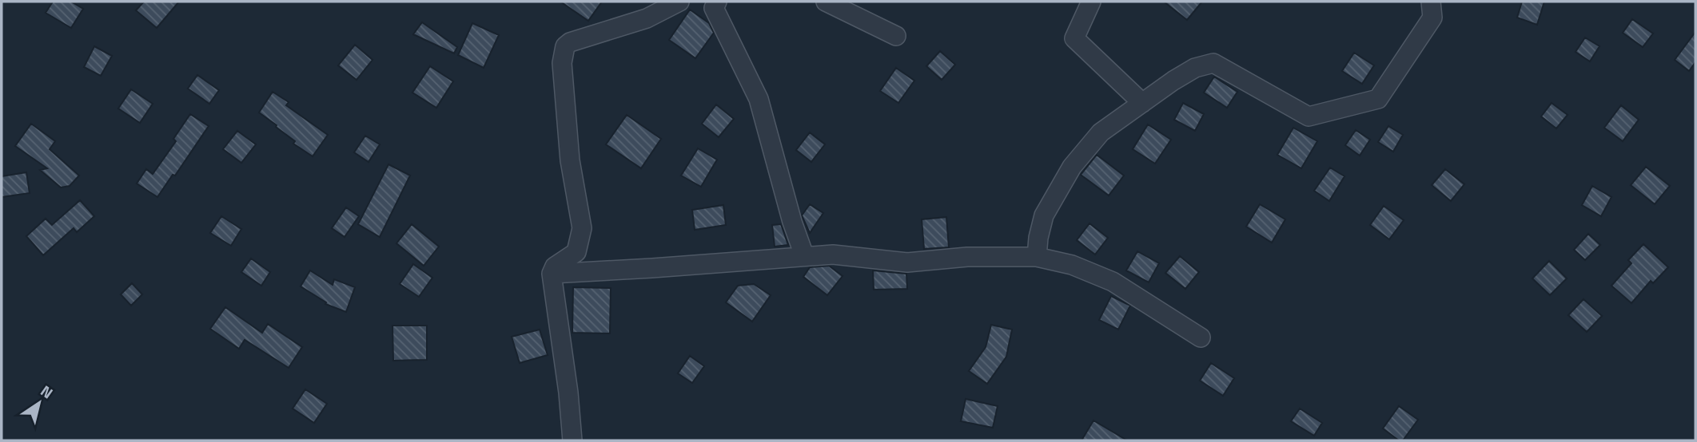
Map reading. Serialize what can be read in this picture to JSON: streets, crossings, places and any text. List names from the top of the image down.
{
  "north": "top right"
}
